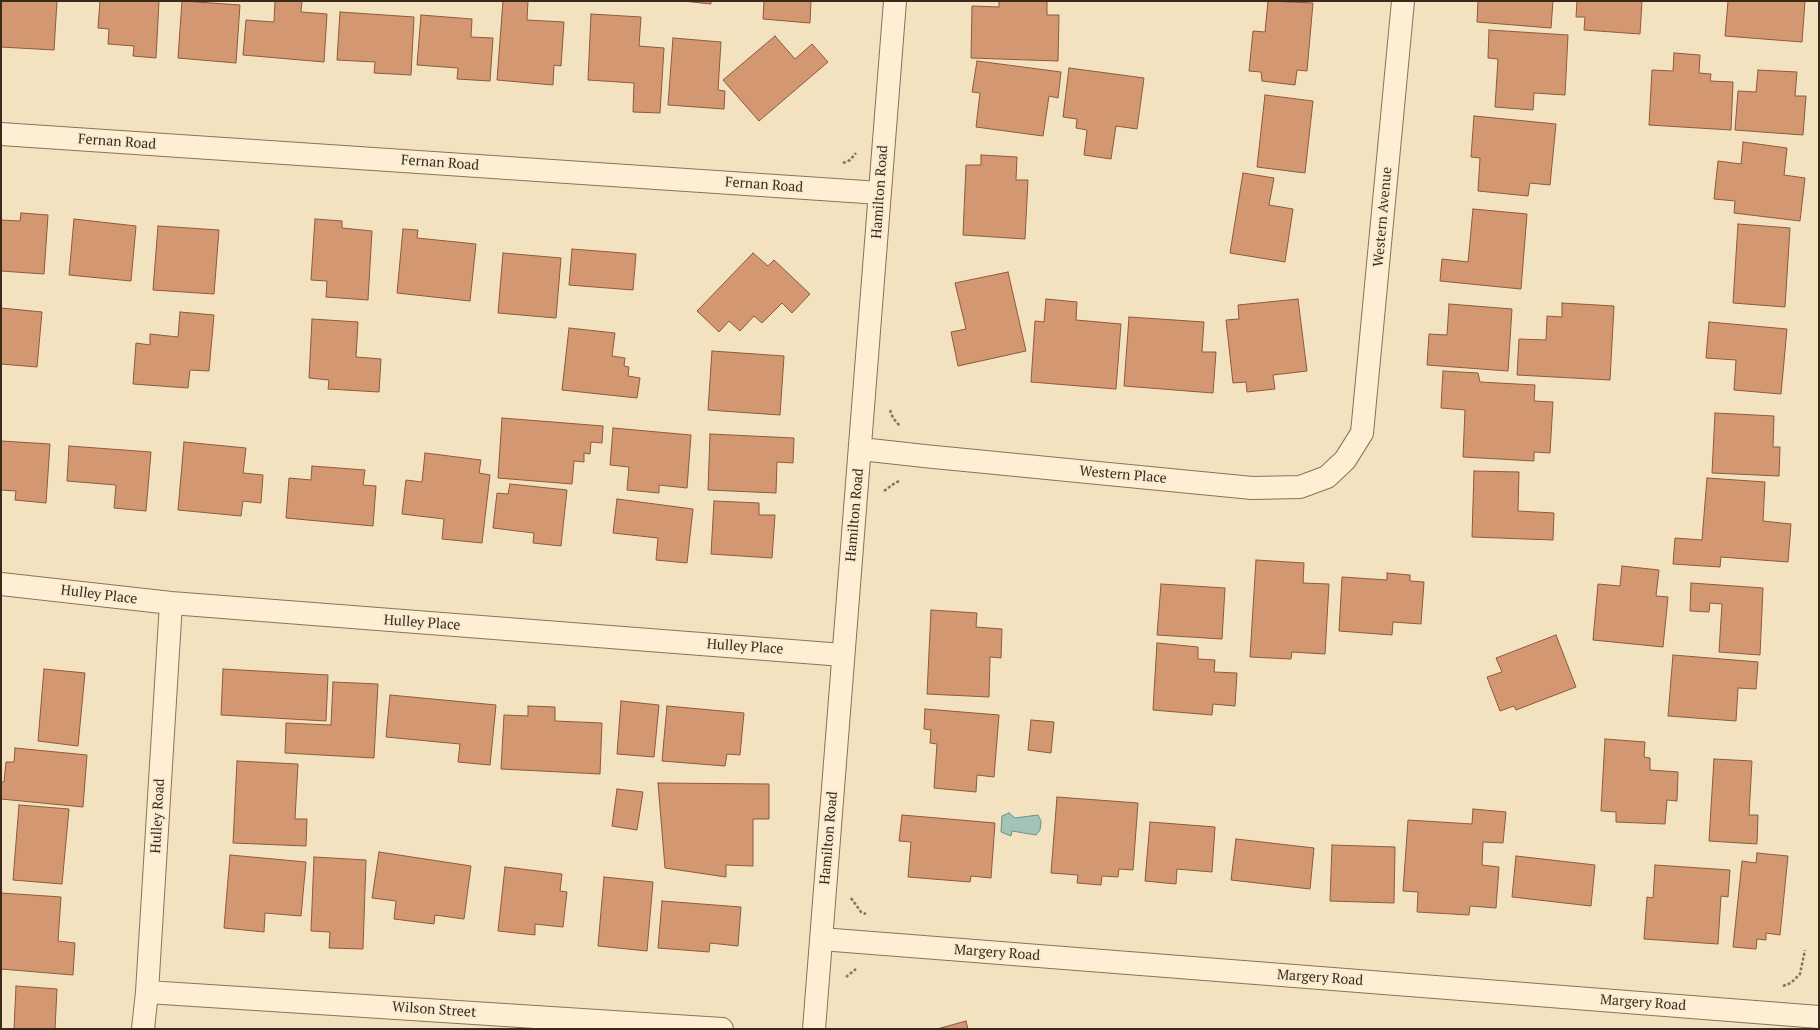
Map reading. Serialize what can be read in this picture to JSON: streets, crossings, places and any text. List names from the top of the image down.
{
  "streets": {
    "street": [
      "Fernan Road",
      "Hamilton Road",
      "Western Avenue",
      "Western Place",
      "Hulley Place",
      "Hulley Road",
      "Margery Road",
      "Wilson Street"
    ]
  },
  "crossings": [
    ["Fernan Road", "Hamilton Road"],
    ["Hamilton Road", "Western Place"],
    ["Hamilton Road", "Hulley Place"],
    ["Hamilton Road", "Margery Road"],
    ["Western Avenue", "Western Place"],
    ["Hulley Place", "Hulley Road"],
    ["Hulley Road", "Wilson Street"]
  ]
}
